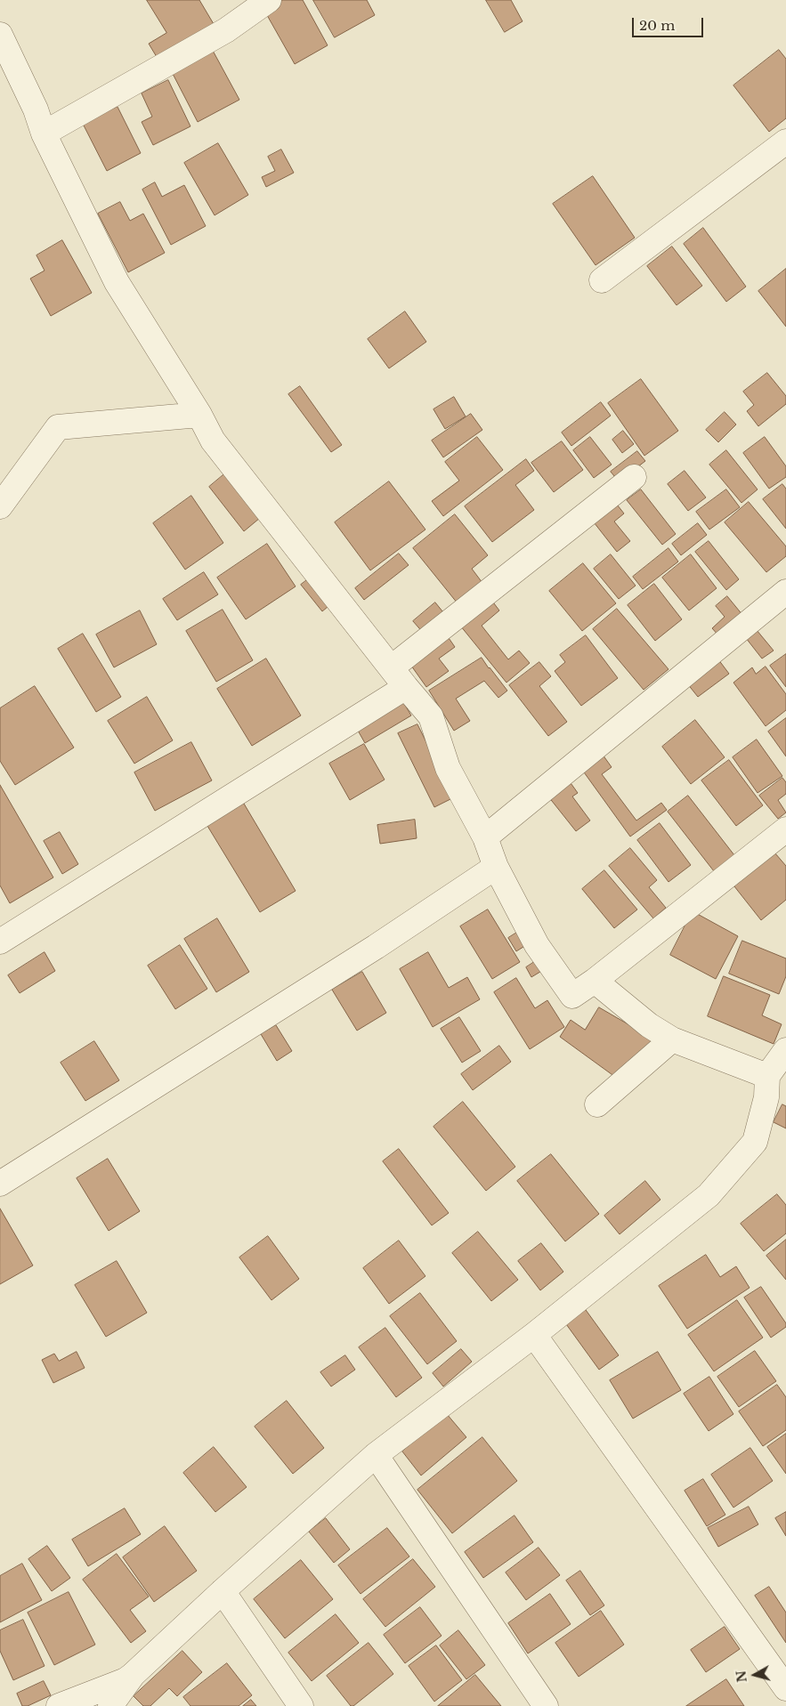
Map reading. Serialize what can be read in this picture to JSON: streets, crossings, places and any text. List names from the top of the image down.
{
  "scale_bar": "20 m",
  "north": "left"
}
